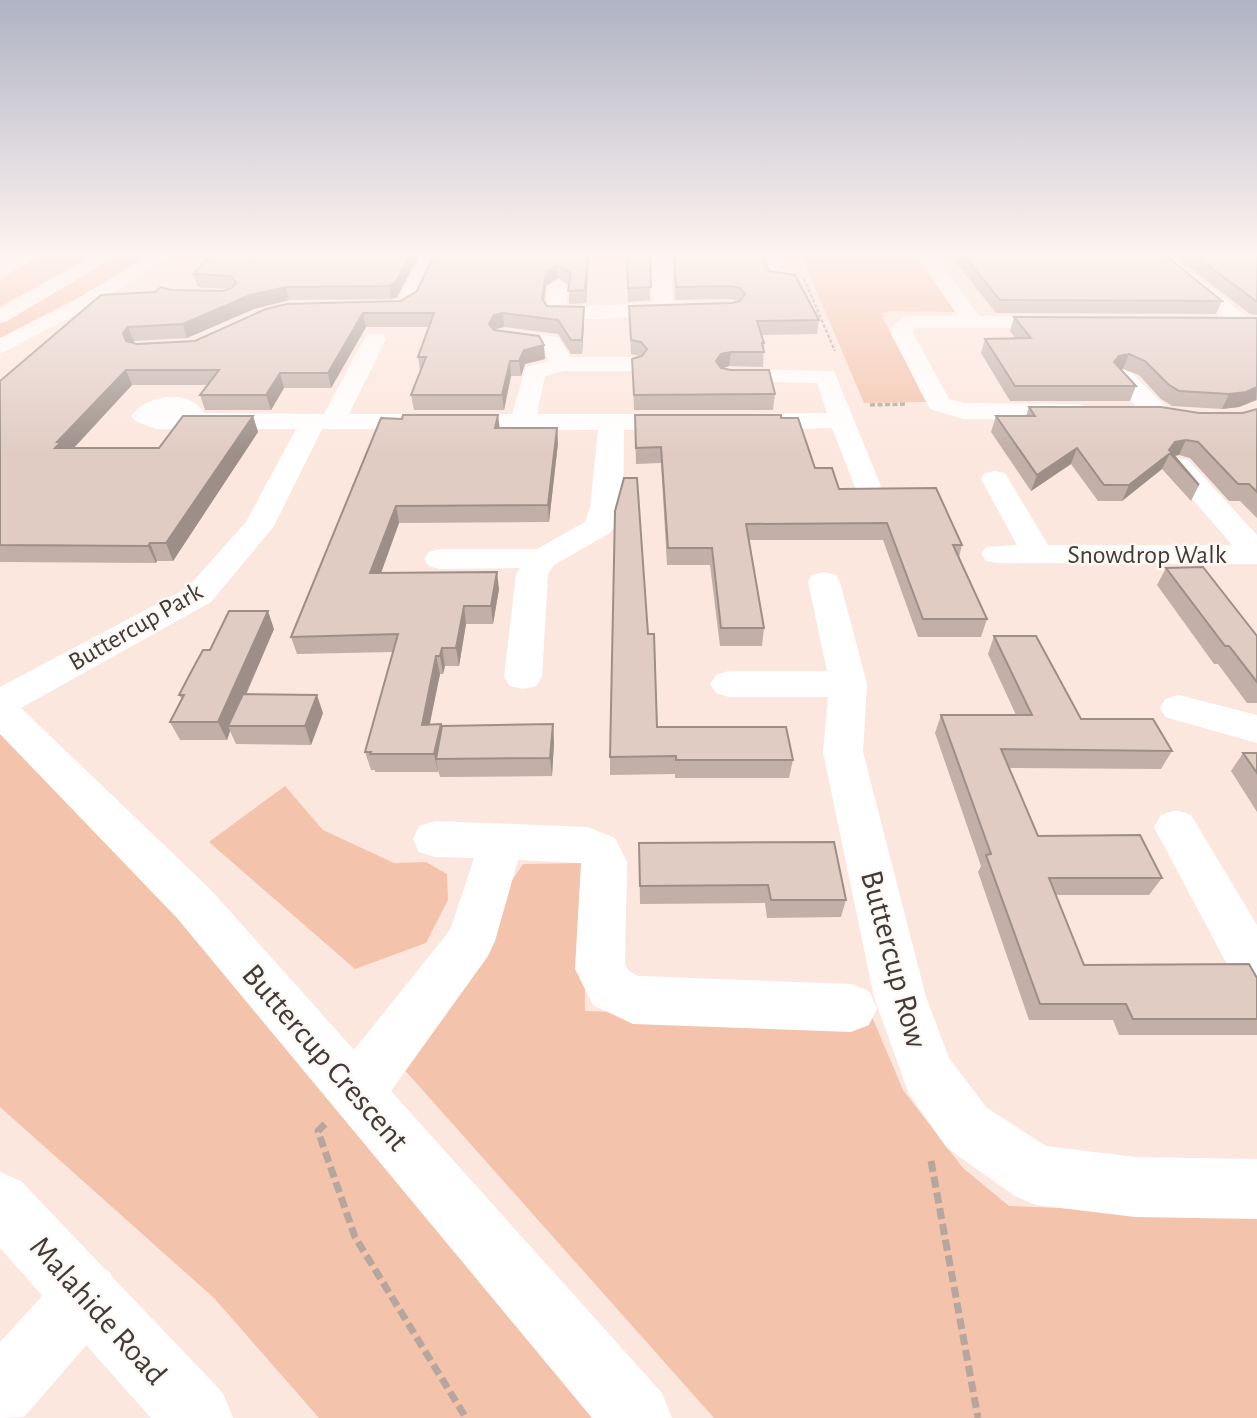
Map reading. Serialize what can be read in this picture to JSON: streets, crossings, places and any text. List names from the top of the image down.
{
  "streets": {
    "street": [
      "Snowdrop Walk",
      "Buttercup Park",
      "Buttercup Row",
      "Buttercup Crescent",
      "Malahide Road"
    ]
  }
}
